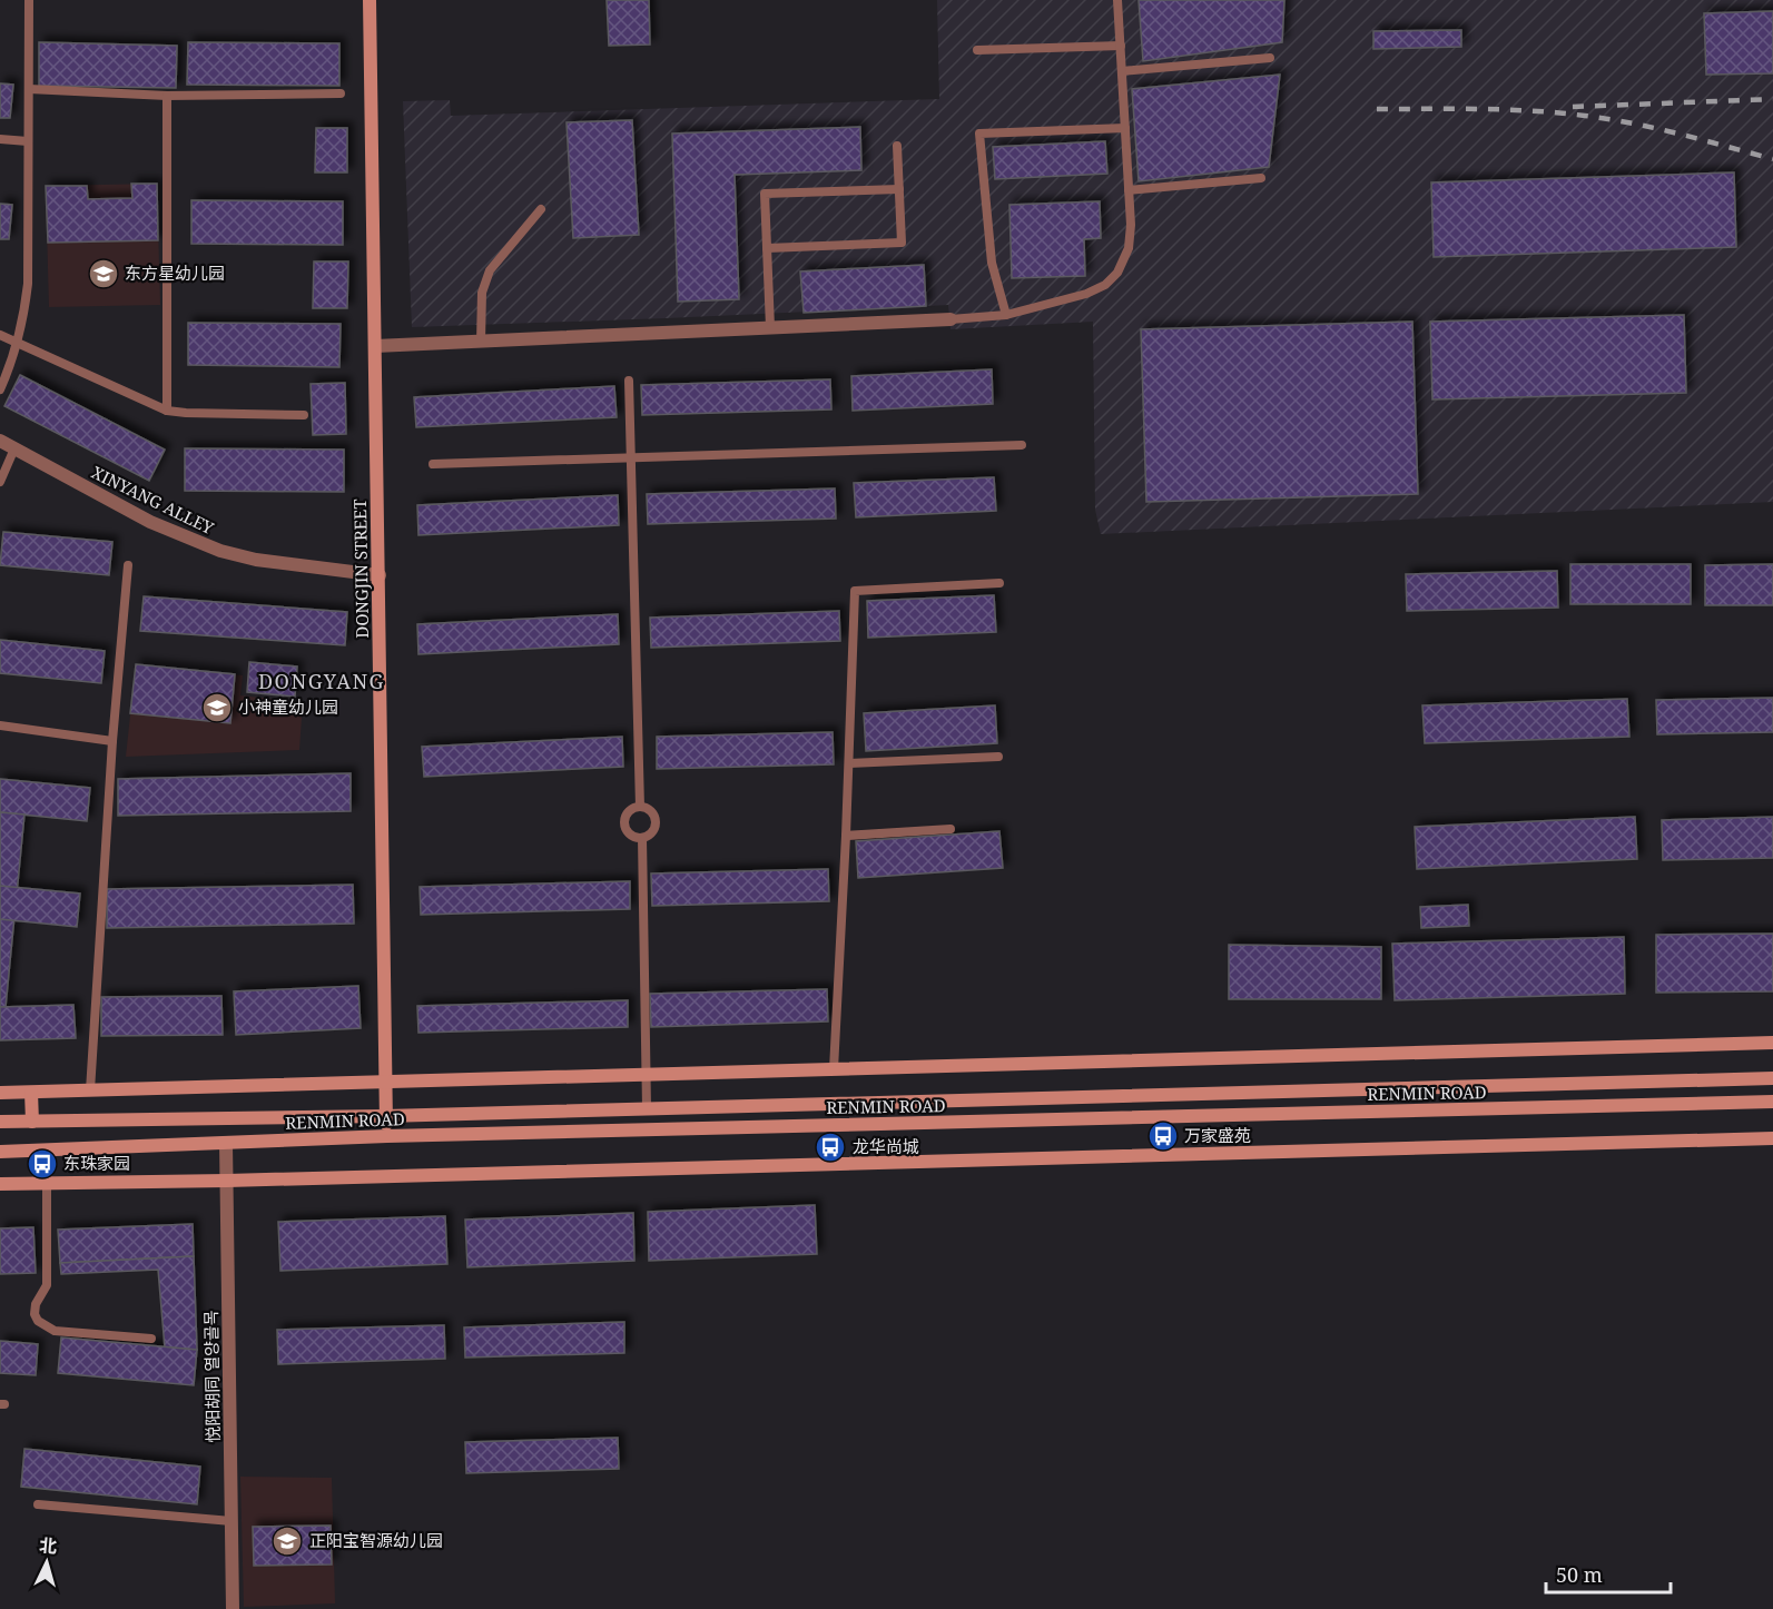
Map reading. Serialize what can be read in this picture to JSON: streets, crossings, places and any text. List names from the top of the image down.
{
  "streets": {
    "street": [
      "XINYANG ALLEY",
      "DONGJIN STREET",
      "RENMIN ROAD",
      "悦阳胡同 열양골목"
    ]
  },
  "crossings": [
    ["XINYANG ALLEY", "DONGJIN STREET"],
    ["DONGJIN STREET", "RENMIN ROAD"],
    ["RENMIN ROAD", "悦阳胡同 열양골목"]
  ],
  "districts": ["DONGYANG"],
  "places": {
    "school or university": ["东方星幼儿园", "小神童幼儿园", "正阳宝智源幼儿园"],
    "bus stop": ["万家盛苑", "龙华尚城", "东珠家园"]
  },
  "scale_bar": "50 m",
  "north": "top"
}
